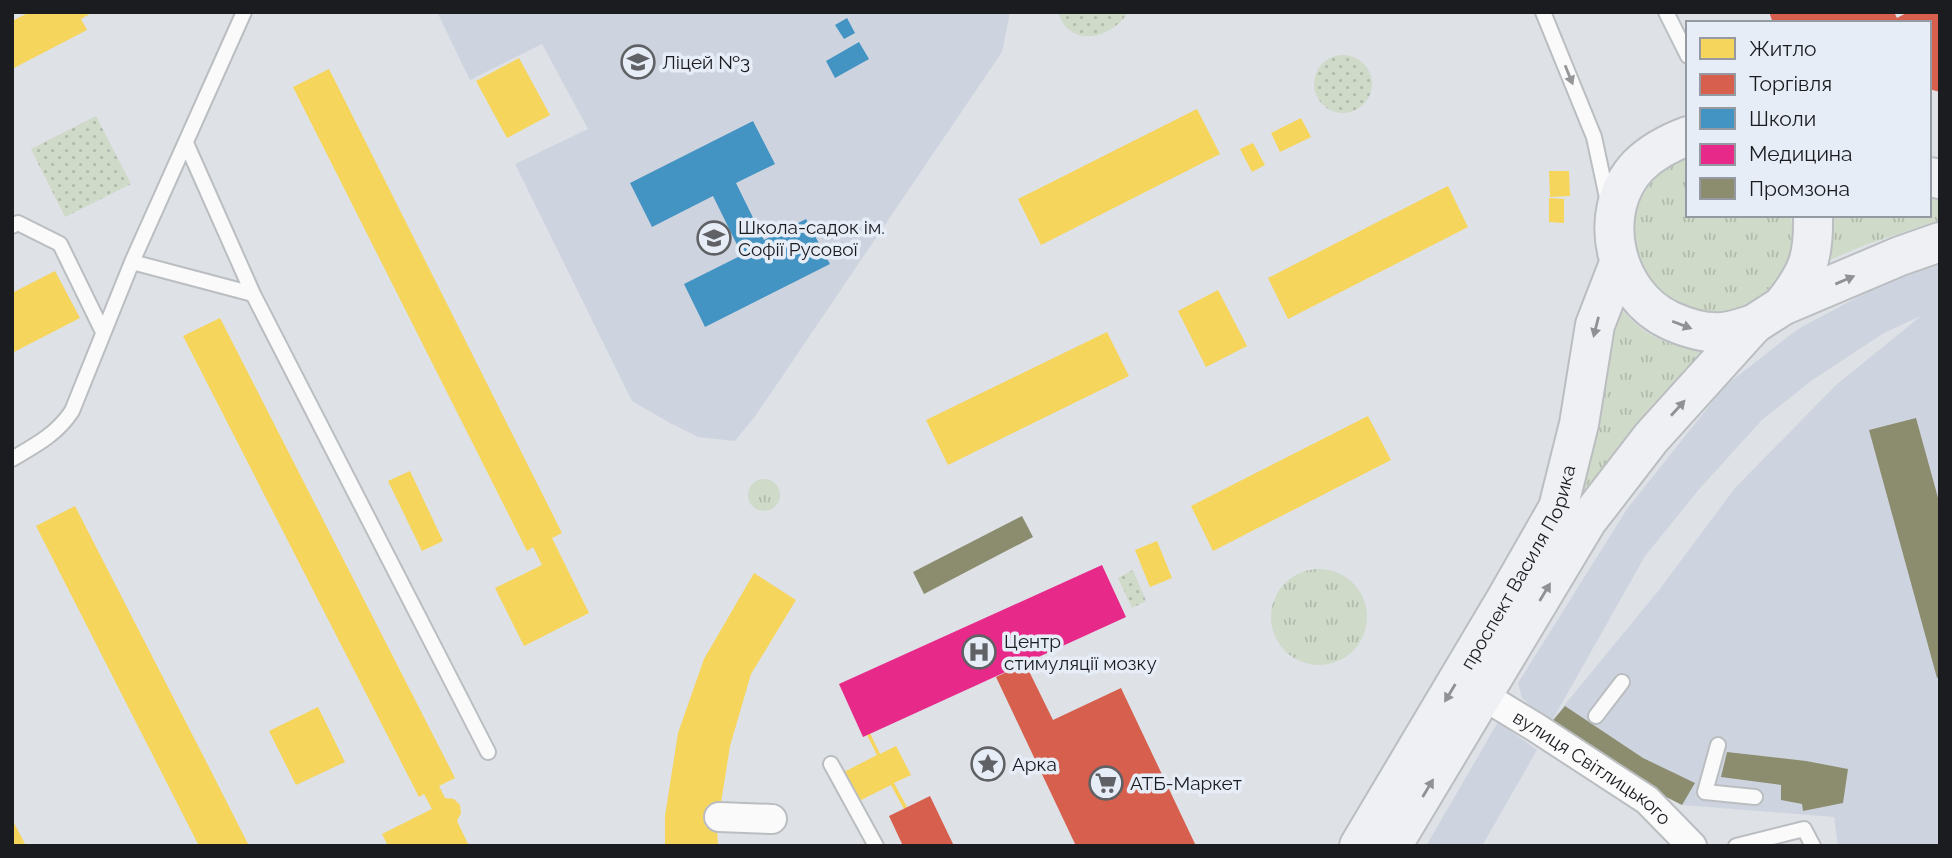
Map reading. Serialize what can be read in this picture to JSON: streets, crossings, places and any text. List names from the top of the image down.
{
  "streets": {
    "street": ["проспект Василя Порика", "вулиця Світлицького"]
  },
  "crossings": [
    ["проспект Василя Порика", "вулиця Світлицького"]
  ],
  "places": {
    "school or university": ["Ліцей №3", "Школа-садок ім. Софії Русової"],
    "hospital": ["Центр стимуляції мозку"],
    "place": ["Арка"],
    "supermarket": ["АТБ-Маркет"]
  },
  "legend": [
    "Житло",
    "Торгівля",
    "Школи",
    "Медицина",
    "Промзона"
  ]
}
